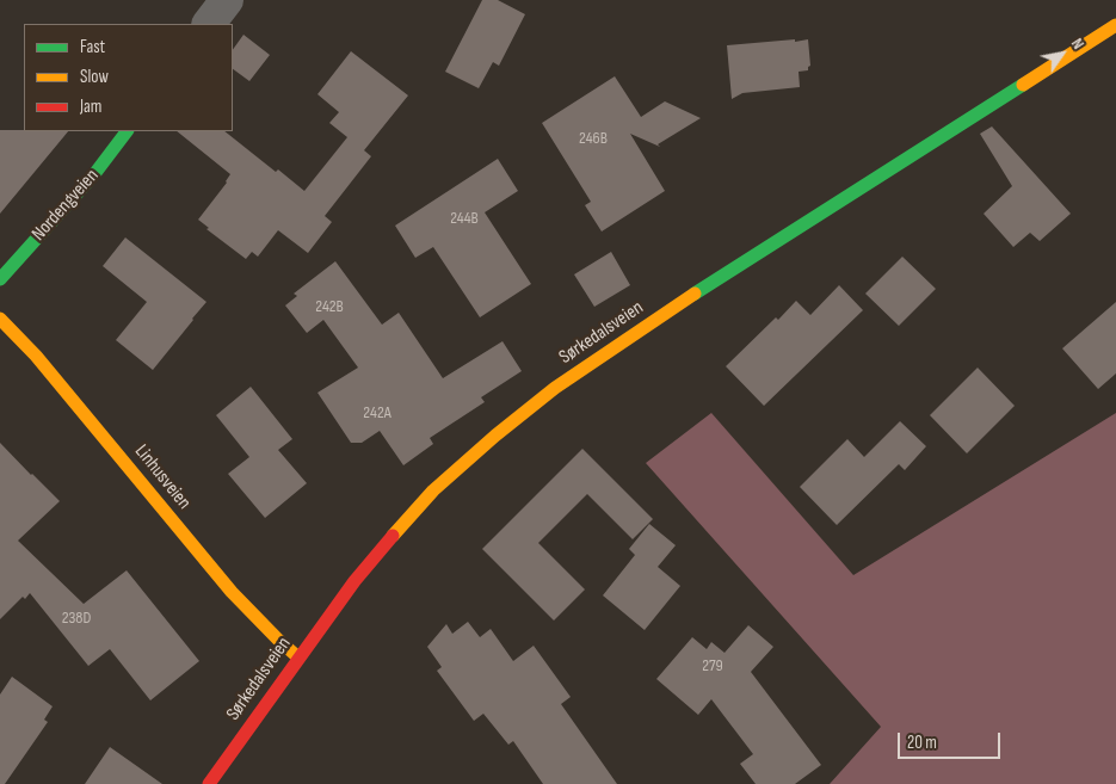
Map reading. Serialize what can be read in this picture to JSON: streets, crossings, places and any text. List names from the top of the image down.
{
  "streets": {
    "main road": ["Nordengveien", "Sørkedalsveien", "Linhusveien"]
  },
  "crossings": [
    ["Sørkedalsveien", "Linhusveien"]
  ],
  "house_numbers": [
    "246B",
    "244B",
    "242B",
    "242A",
    "238D",
    "279"
  ],
  "legend": ["Fast", "Slow", "Jam"],
  "scale_bar": "20 m",
  "north": "top right"
}
